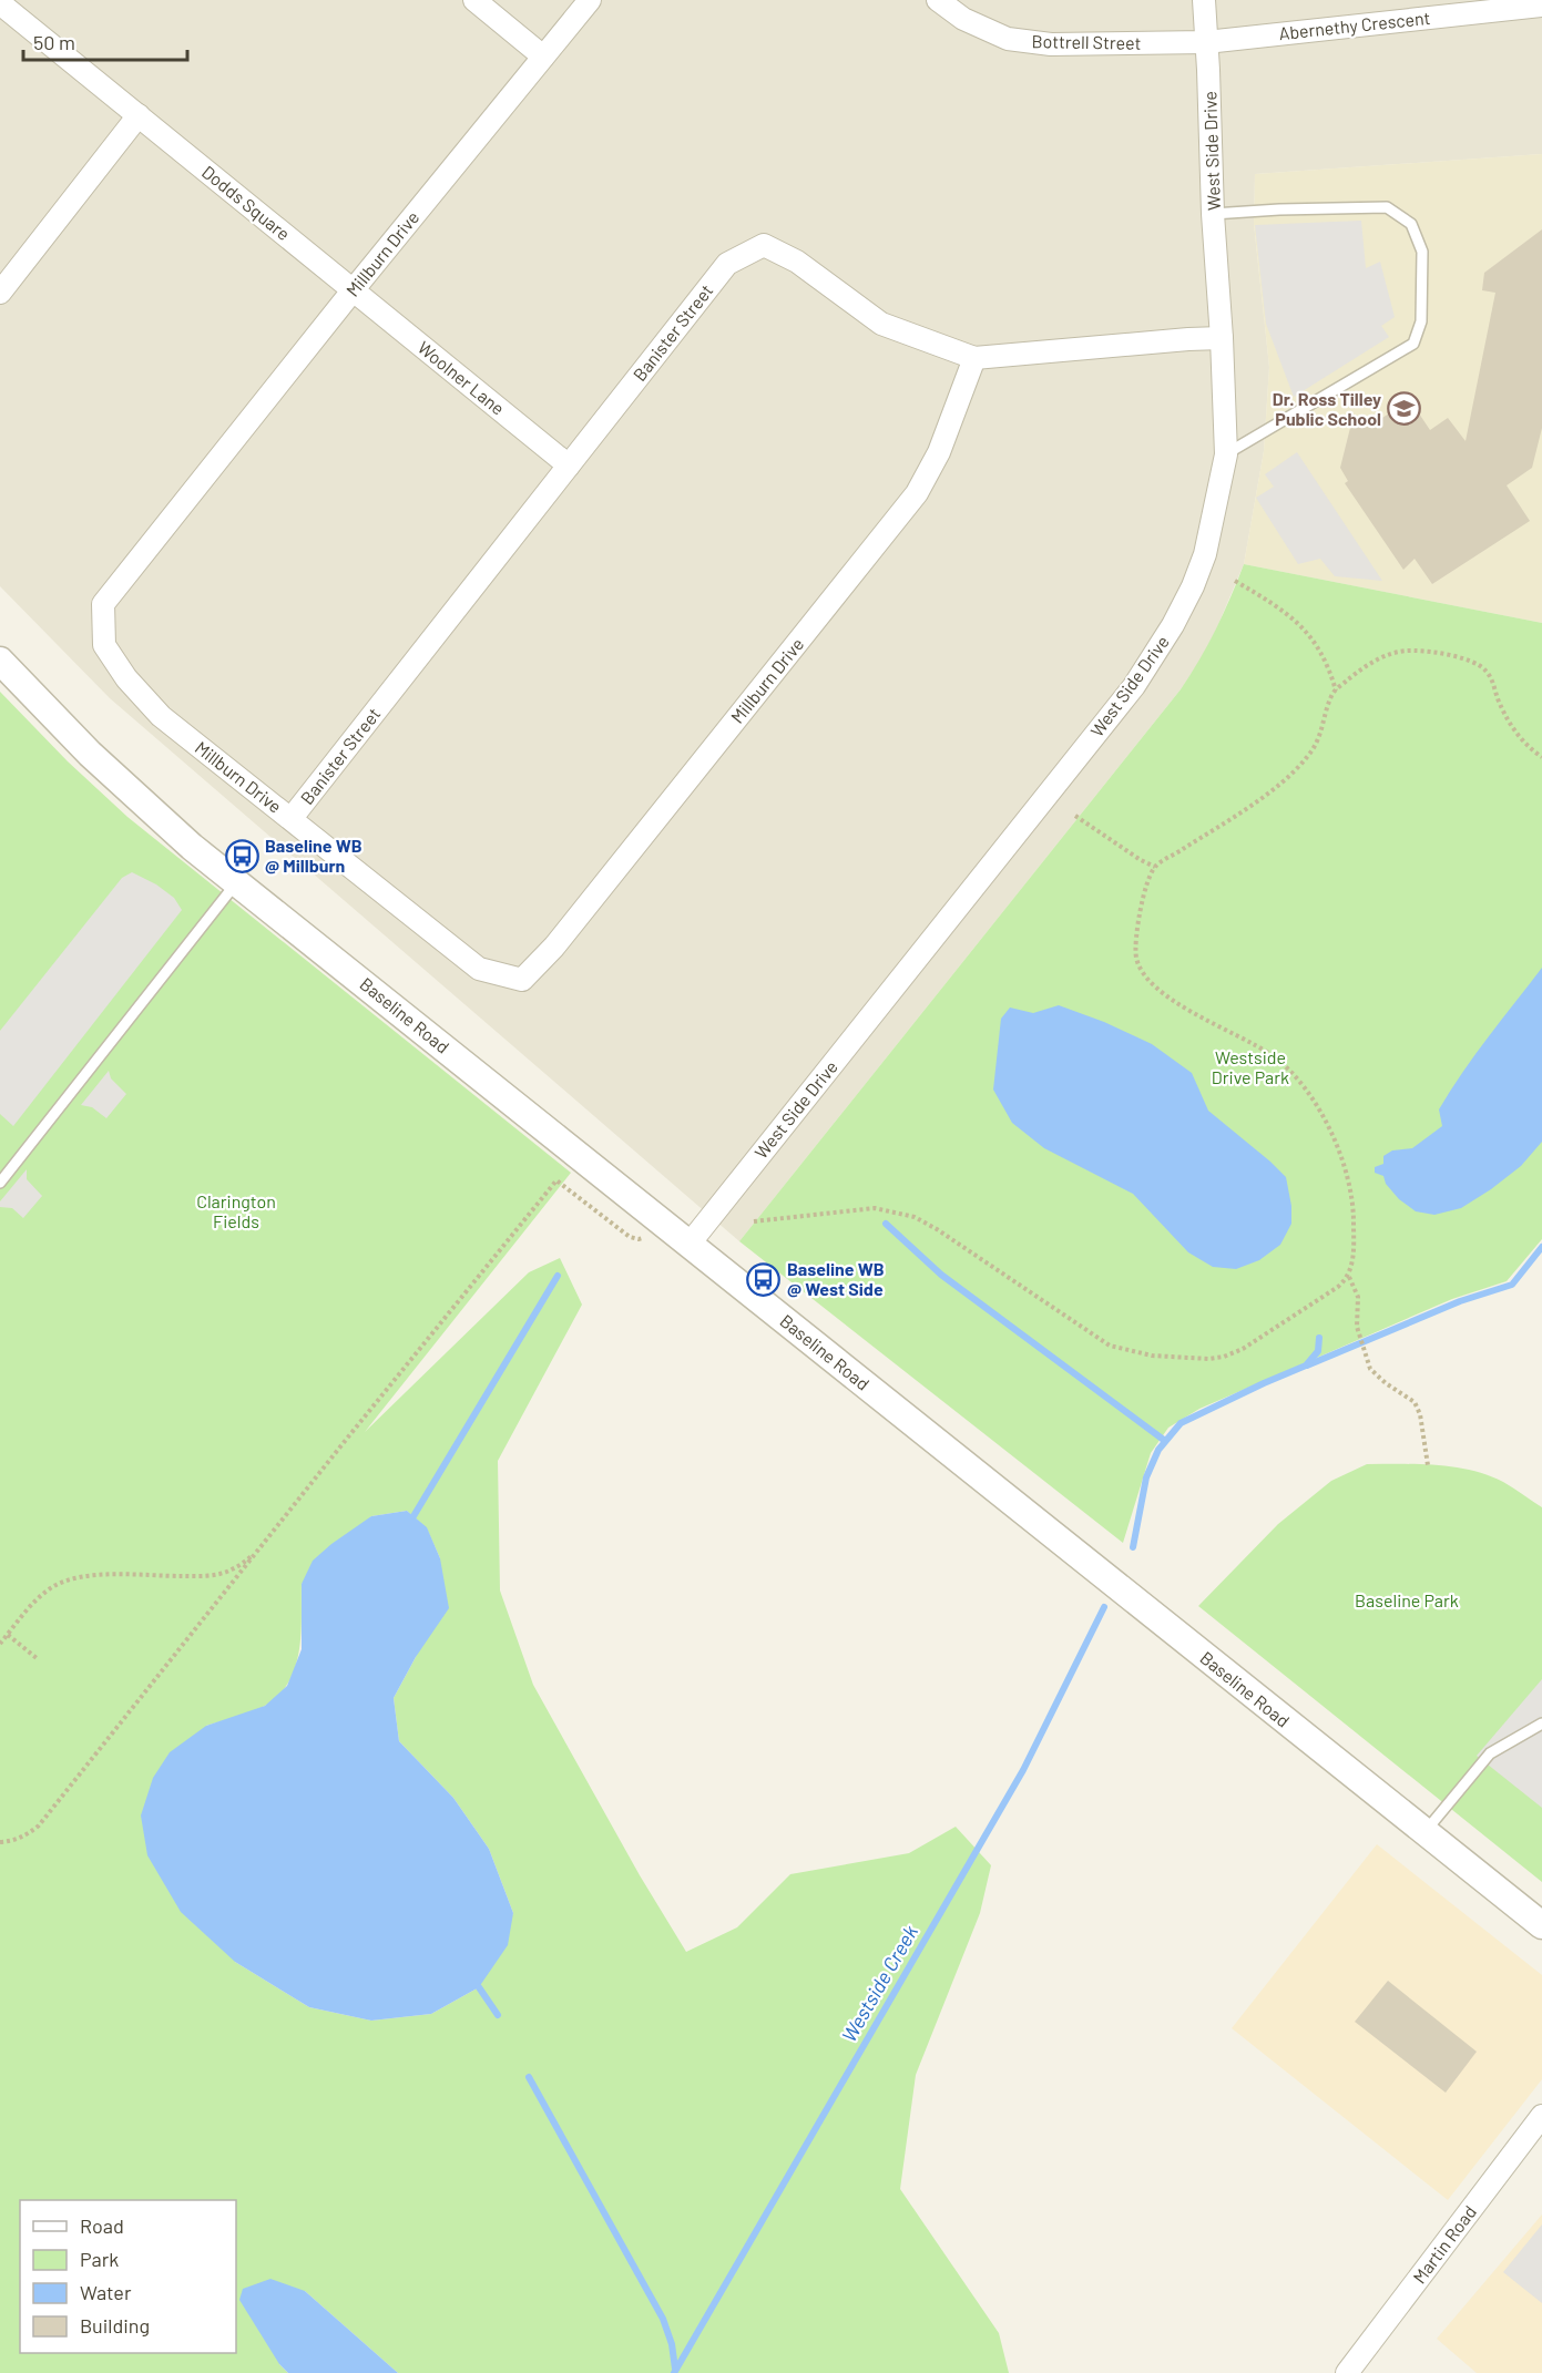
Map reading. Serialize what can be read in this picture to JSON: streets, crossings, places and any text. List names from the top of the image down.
{
  "streets": {
    "street": [
      "Abernethy Crescent",
      "Bottrell Street",
      "West Side Drive",
      "Dodds Square",
      "Millburn Drive",
      "Banister Street",
      "Woolner Lane",
      "Baseline Road",
      "Martin Road"
    ]
  },
  "crossings": [
    ["Abernethy Crescent", "Bottrell Street"],
    ["Abernethy Crescent", "West Side Drive"],
    ["Bottrell Street", "West Side Drive"],
    ["West Side Drive", "Banister Street"],
    ["West Side Drive", "Baseline Road"],
    ["Dodds Square", "Millburn Drive"],
    ["Dodds Square", "Woolner Lane"],
    ["Millburn Drive", "Banister Street"],
    ["Millburn Drive", "Woolner Lane"],
    ["Banister Street", "Woolner Lane"]
  ],
  "water": ["Westside Creek"],
  "parks": ["Westside Drive Park", "Clarington Fields", "Baseline Park"],
  "places": {
    "school or university": ["Dr. Ross Tilley Public School"],
    "bus stop": ["Baseline WB @ Millburn", "Baseline WB @ West Side"]
  },
  "legend": [
    "Road",
    "Park",
    "Water",
    "Building"
  ],
  "scale_bar": "50 m"
}
